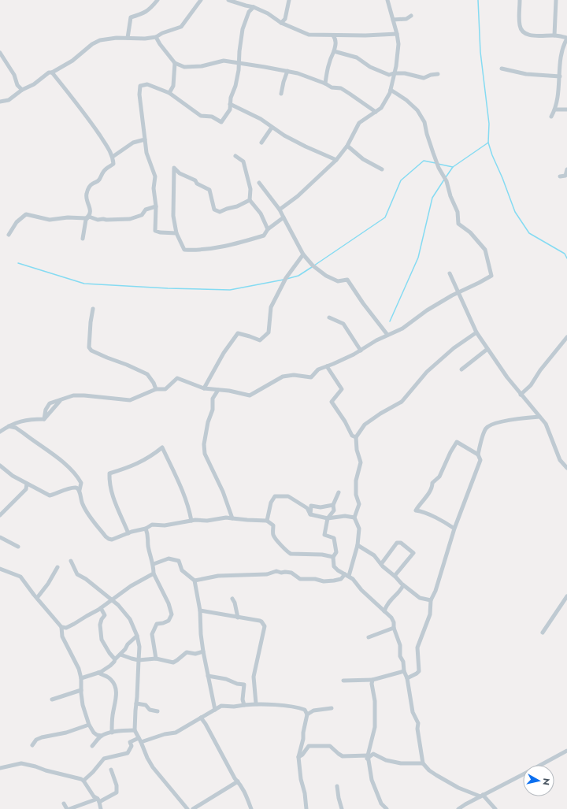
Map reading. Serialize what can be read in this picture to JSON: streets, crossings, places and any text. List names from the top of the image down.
{
  "north": "right"
}
